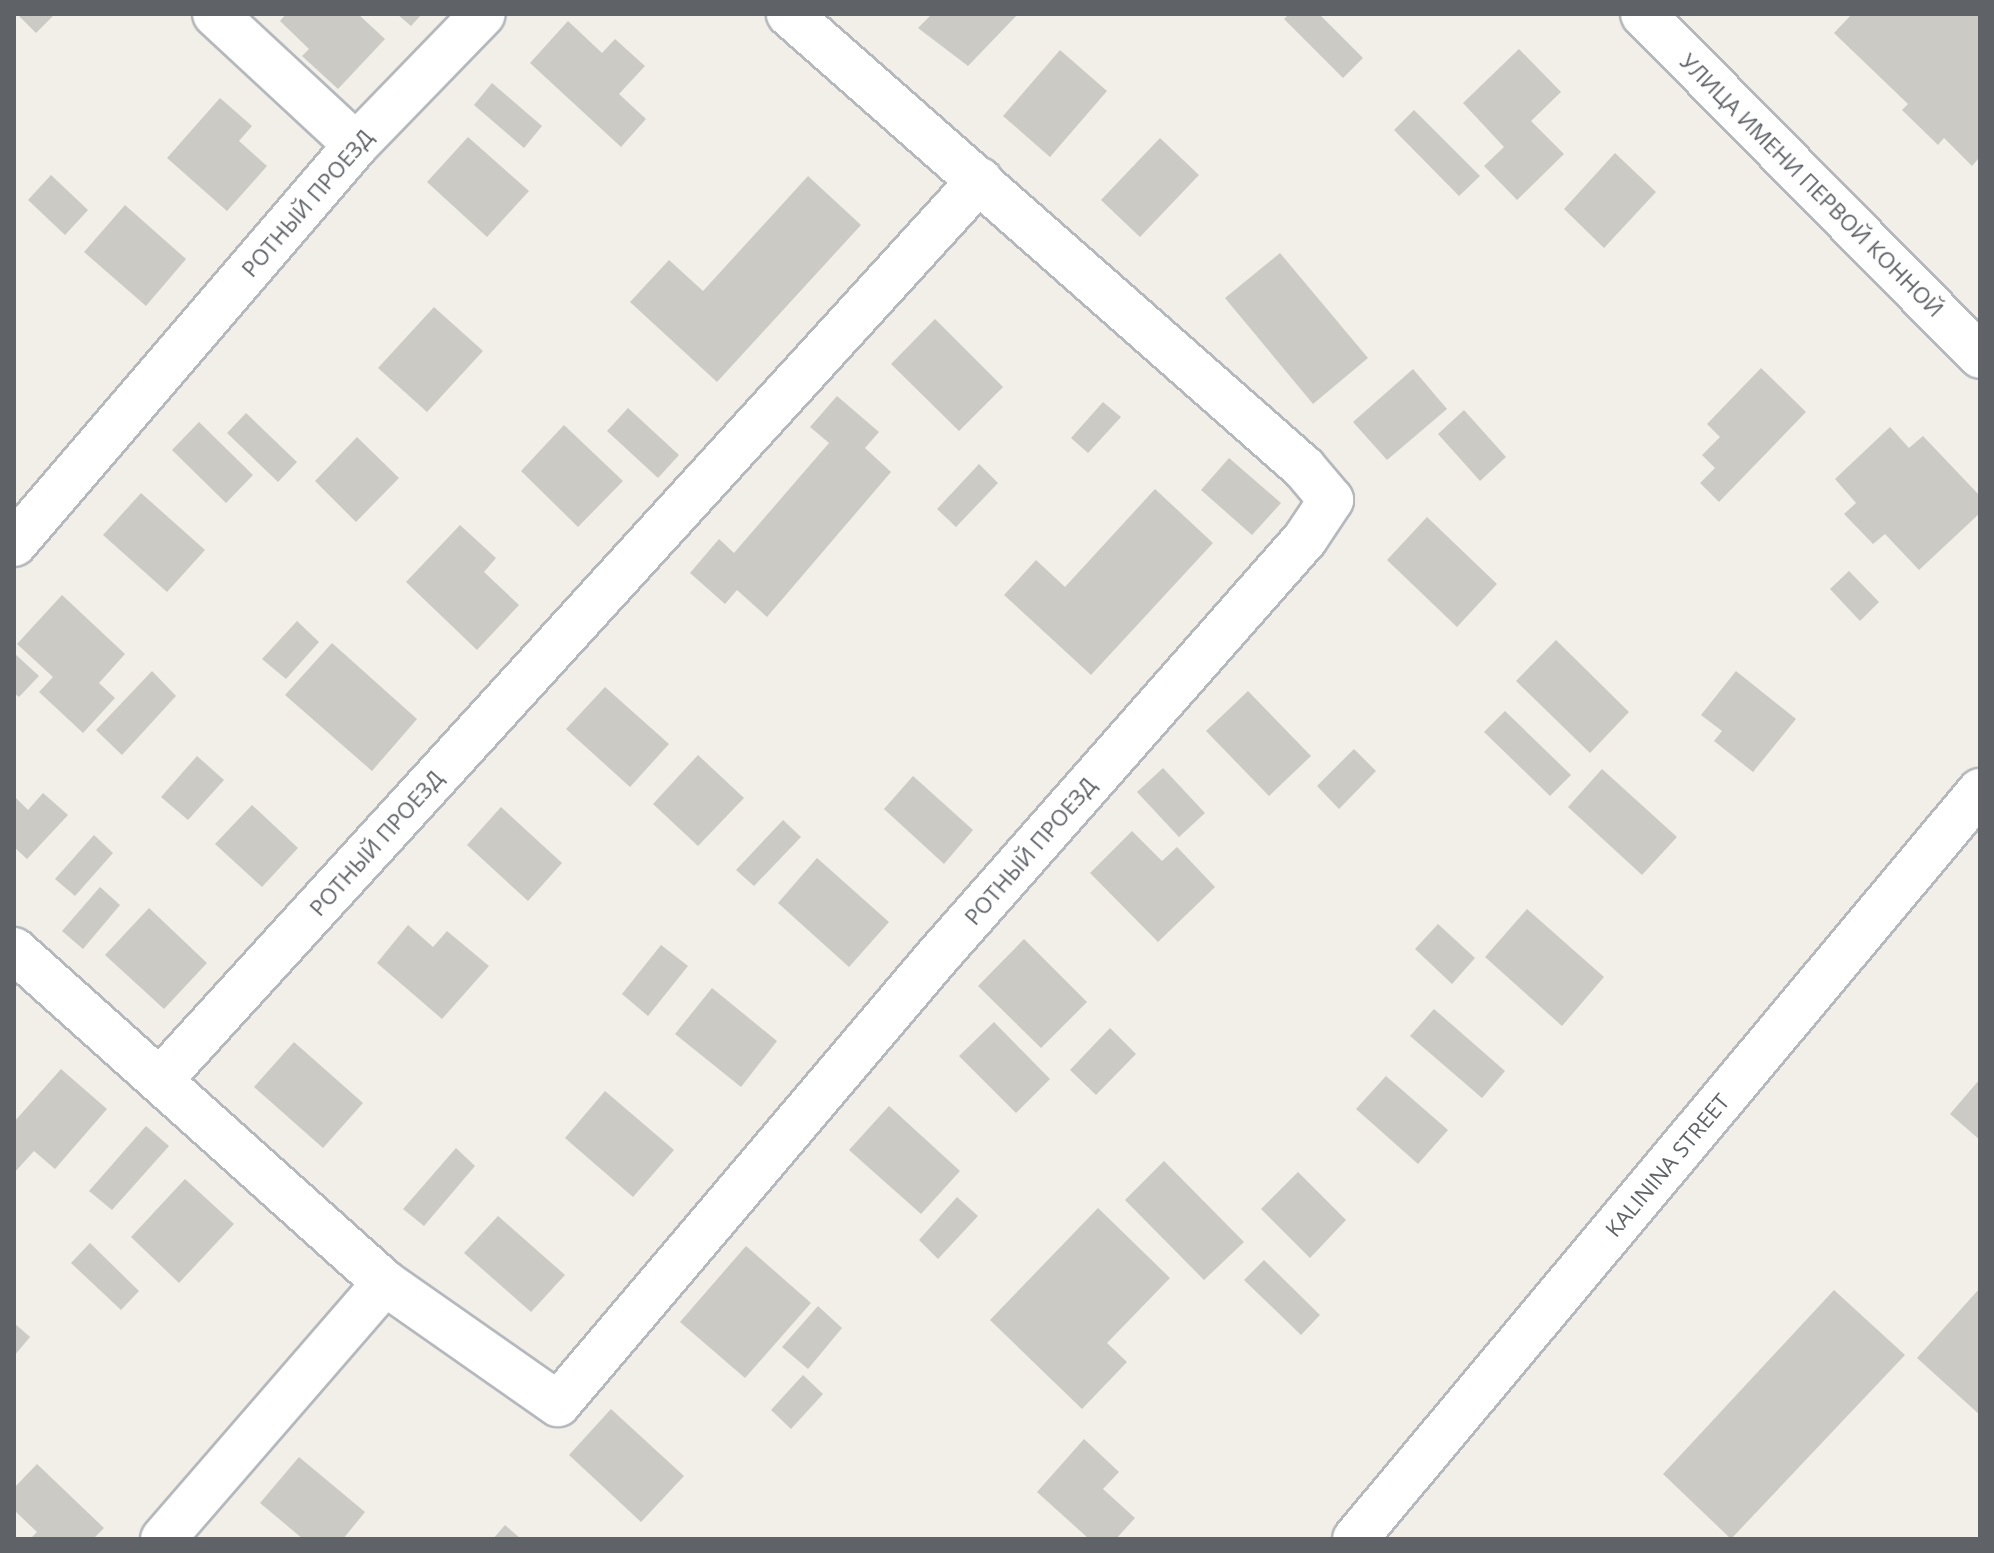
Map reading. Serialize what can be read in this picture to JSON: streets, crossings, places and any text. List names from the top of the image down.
{
  "streets": {
    "street": ["УЛИЦА ИМЕНИ ПЕРВОЙ КОННОЙ", "РОТНЫЙ ПРОЕЗД", "KALININA STREET"]
  }
}
